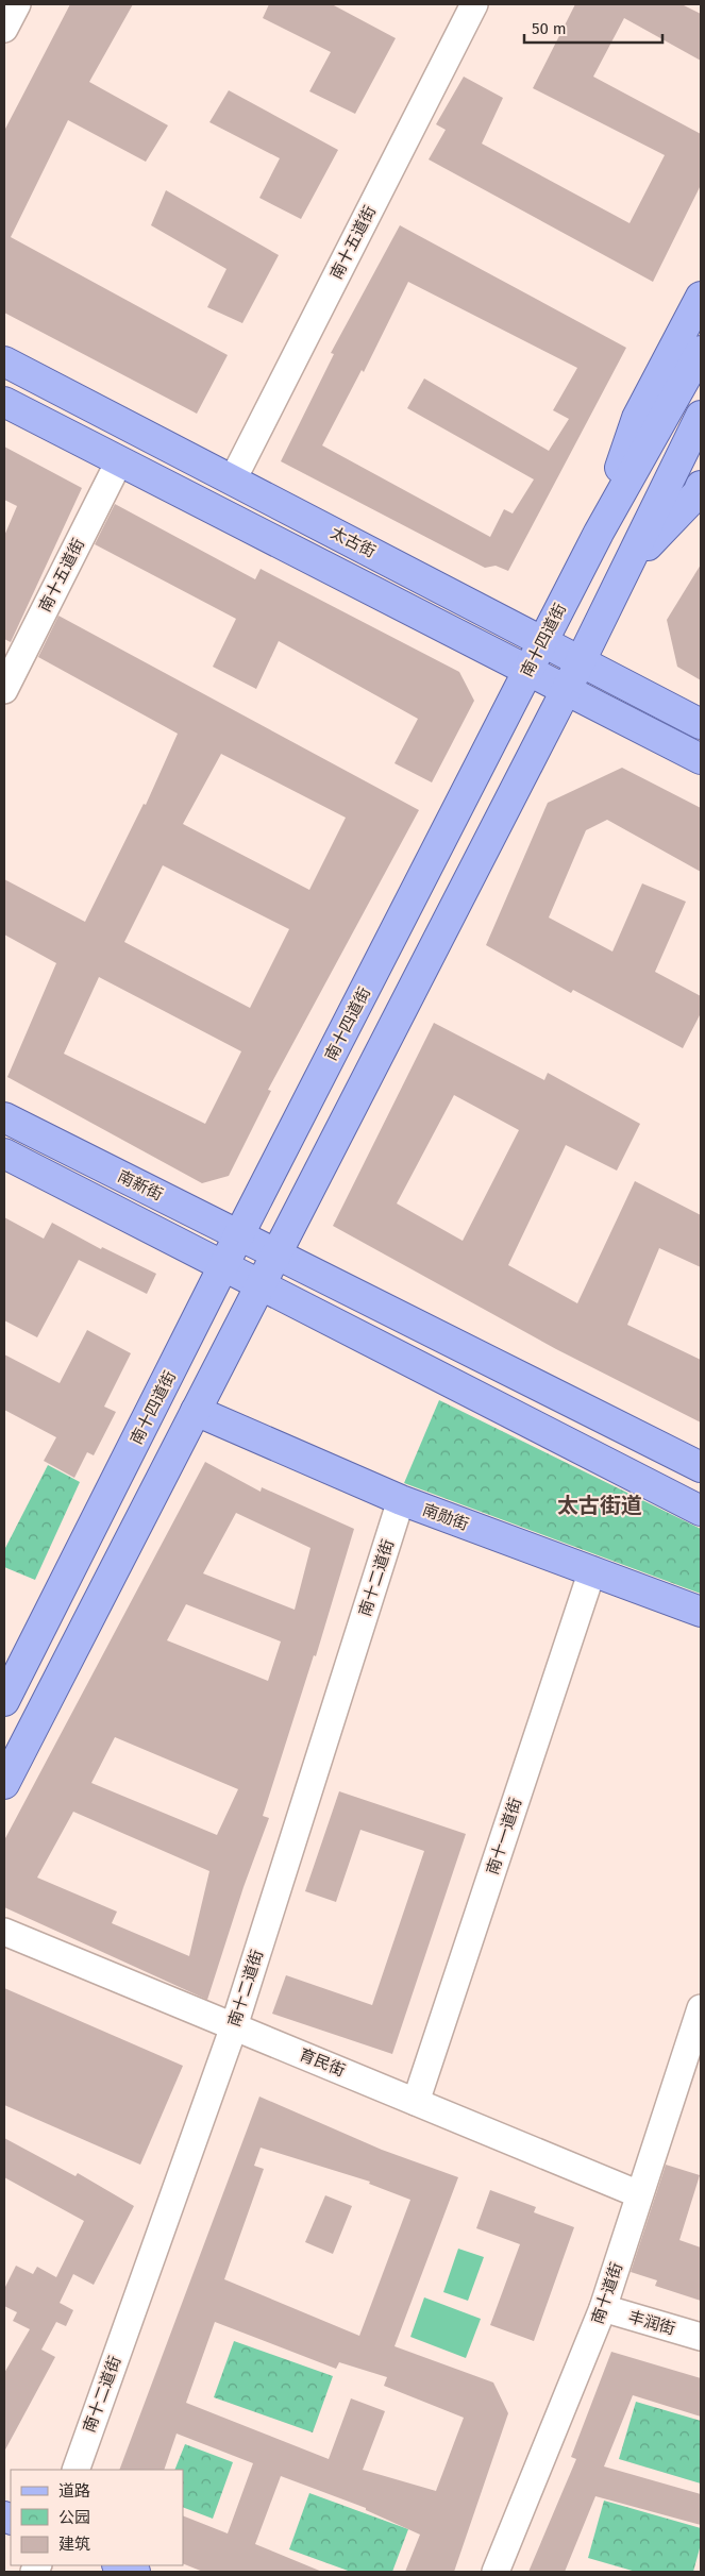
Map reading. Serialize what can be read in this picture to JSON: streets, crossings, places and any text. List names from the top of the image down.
{
  "streets": {
    "main road": [
      "太古街",
      "南十四道街",
      "南新街",
      "南勋街"
    ],
    "street": [
      "南十五道街",
      "南十二道街",
      "南十一道街",
      "育民街",
      "南十道街",
      "丰润街"
    ]
  },
  "crossings": [
    ["南十五道街", "太古街"],
    ["太古街", "南十四道街"],
    ["南十四道街", "南新街"],
    ["南勋街", "南十二道街"],
    ["南勋街", "南十一道街"],
    ["南十二道街", "育民街"],
    ["南十一道街", "育民街"],
    ["育民街", "南十道街"],
    ["南十道街", "丰润街"]
  ],
  "districts": ["太古街道"],
  "legend": ["道路", "公园", "建筑"],
  "scale_bar": "50 m"
}
